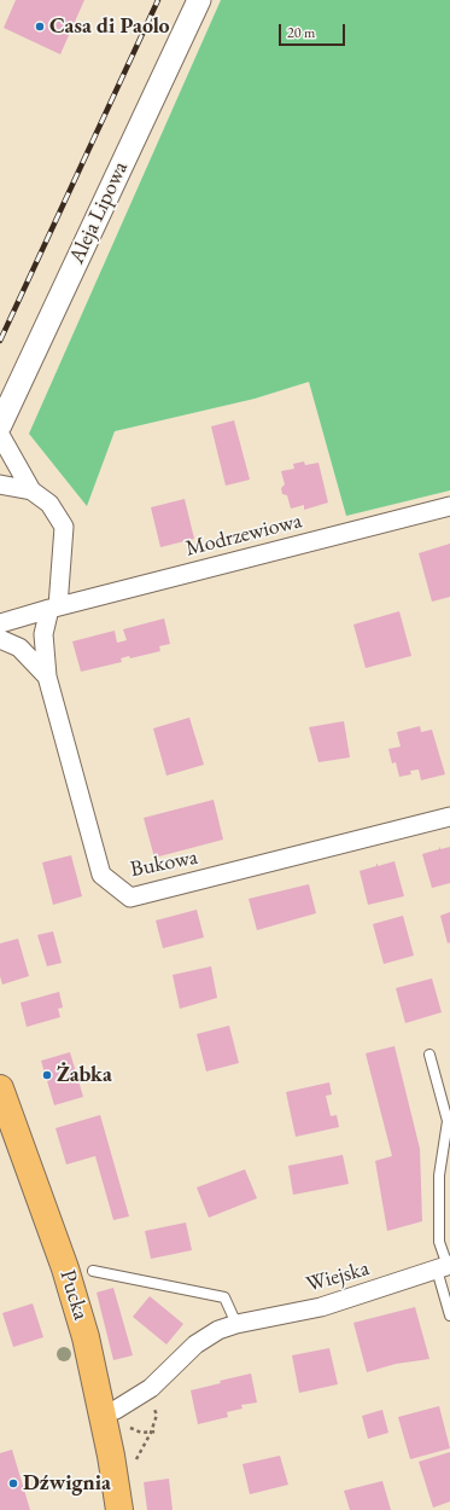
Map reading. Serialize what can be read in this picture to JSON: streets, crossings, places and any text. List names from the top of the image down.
{
  "streets": {
    "main road": ["Pucka"],
    "street": [
      "Aleja Lipowa",
      "Modrzewiowa",
      "Bukowa",
      "Wiejska"
    ]
  },
  "crossings": [
    ["Modrzewiowa", "Bukowa"],
    ["Wiejska", "Pucka"]
  ],
  "places": ["Casa di Paolo", "Żabka", "Dźwignia"],
  "scale_bar": "20 m"
}
